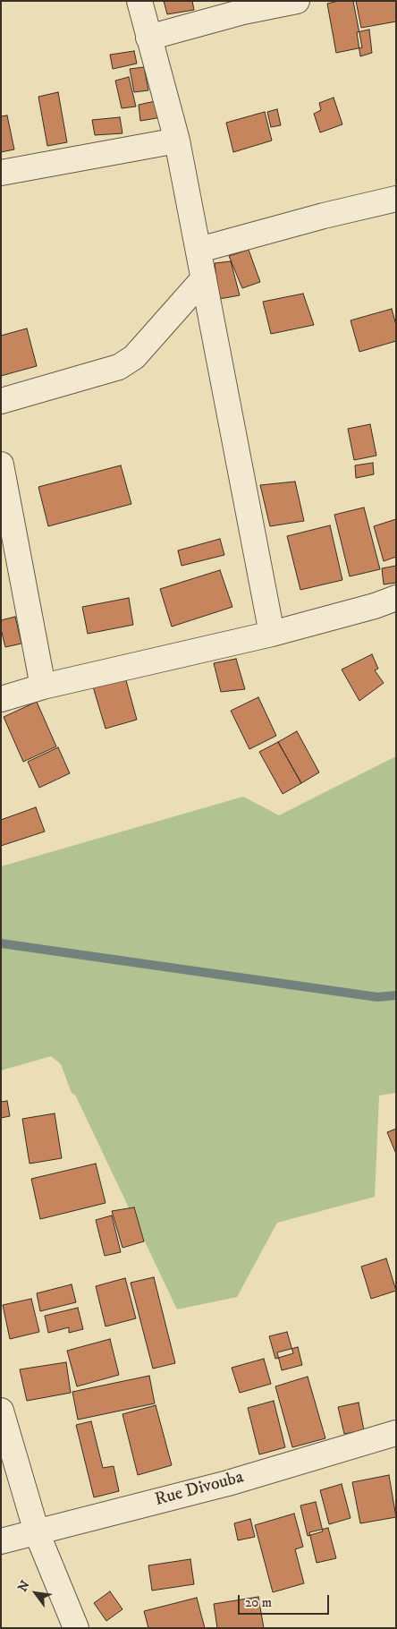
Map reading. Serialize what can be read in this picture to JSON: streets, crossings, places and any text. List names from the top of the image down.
{
  "streets": {
    "street": ["Rue Divouba"]
  },
  "scale_bar": "20 m",
  "north": "top left"
}
